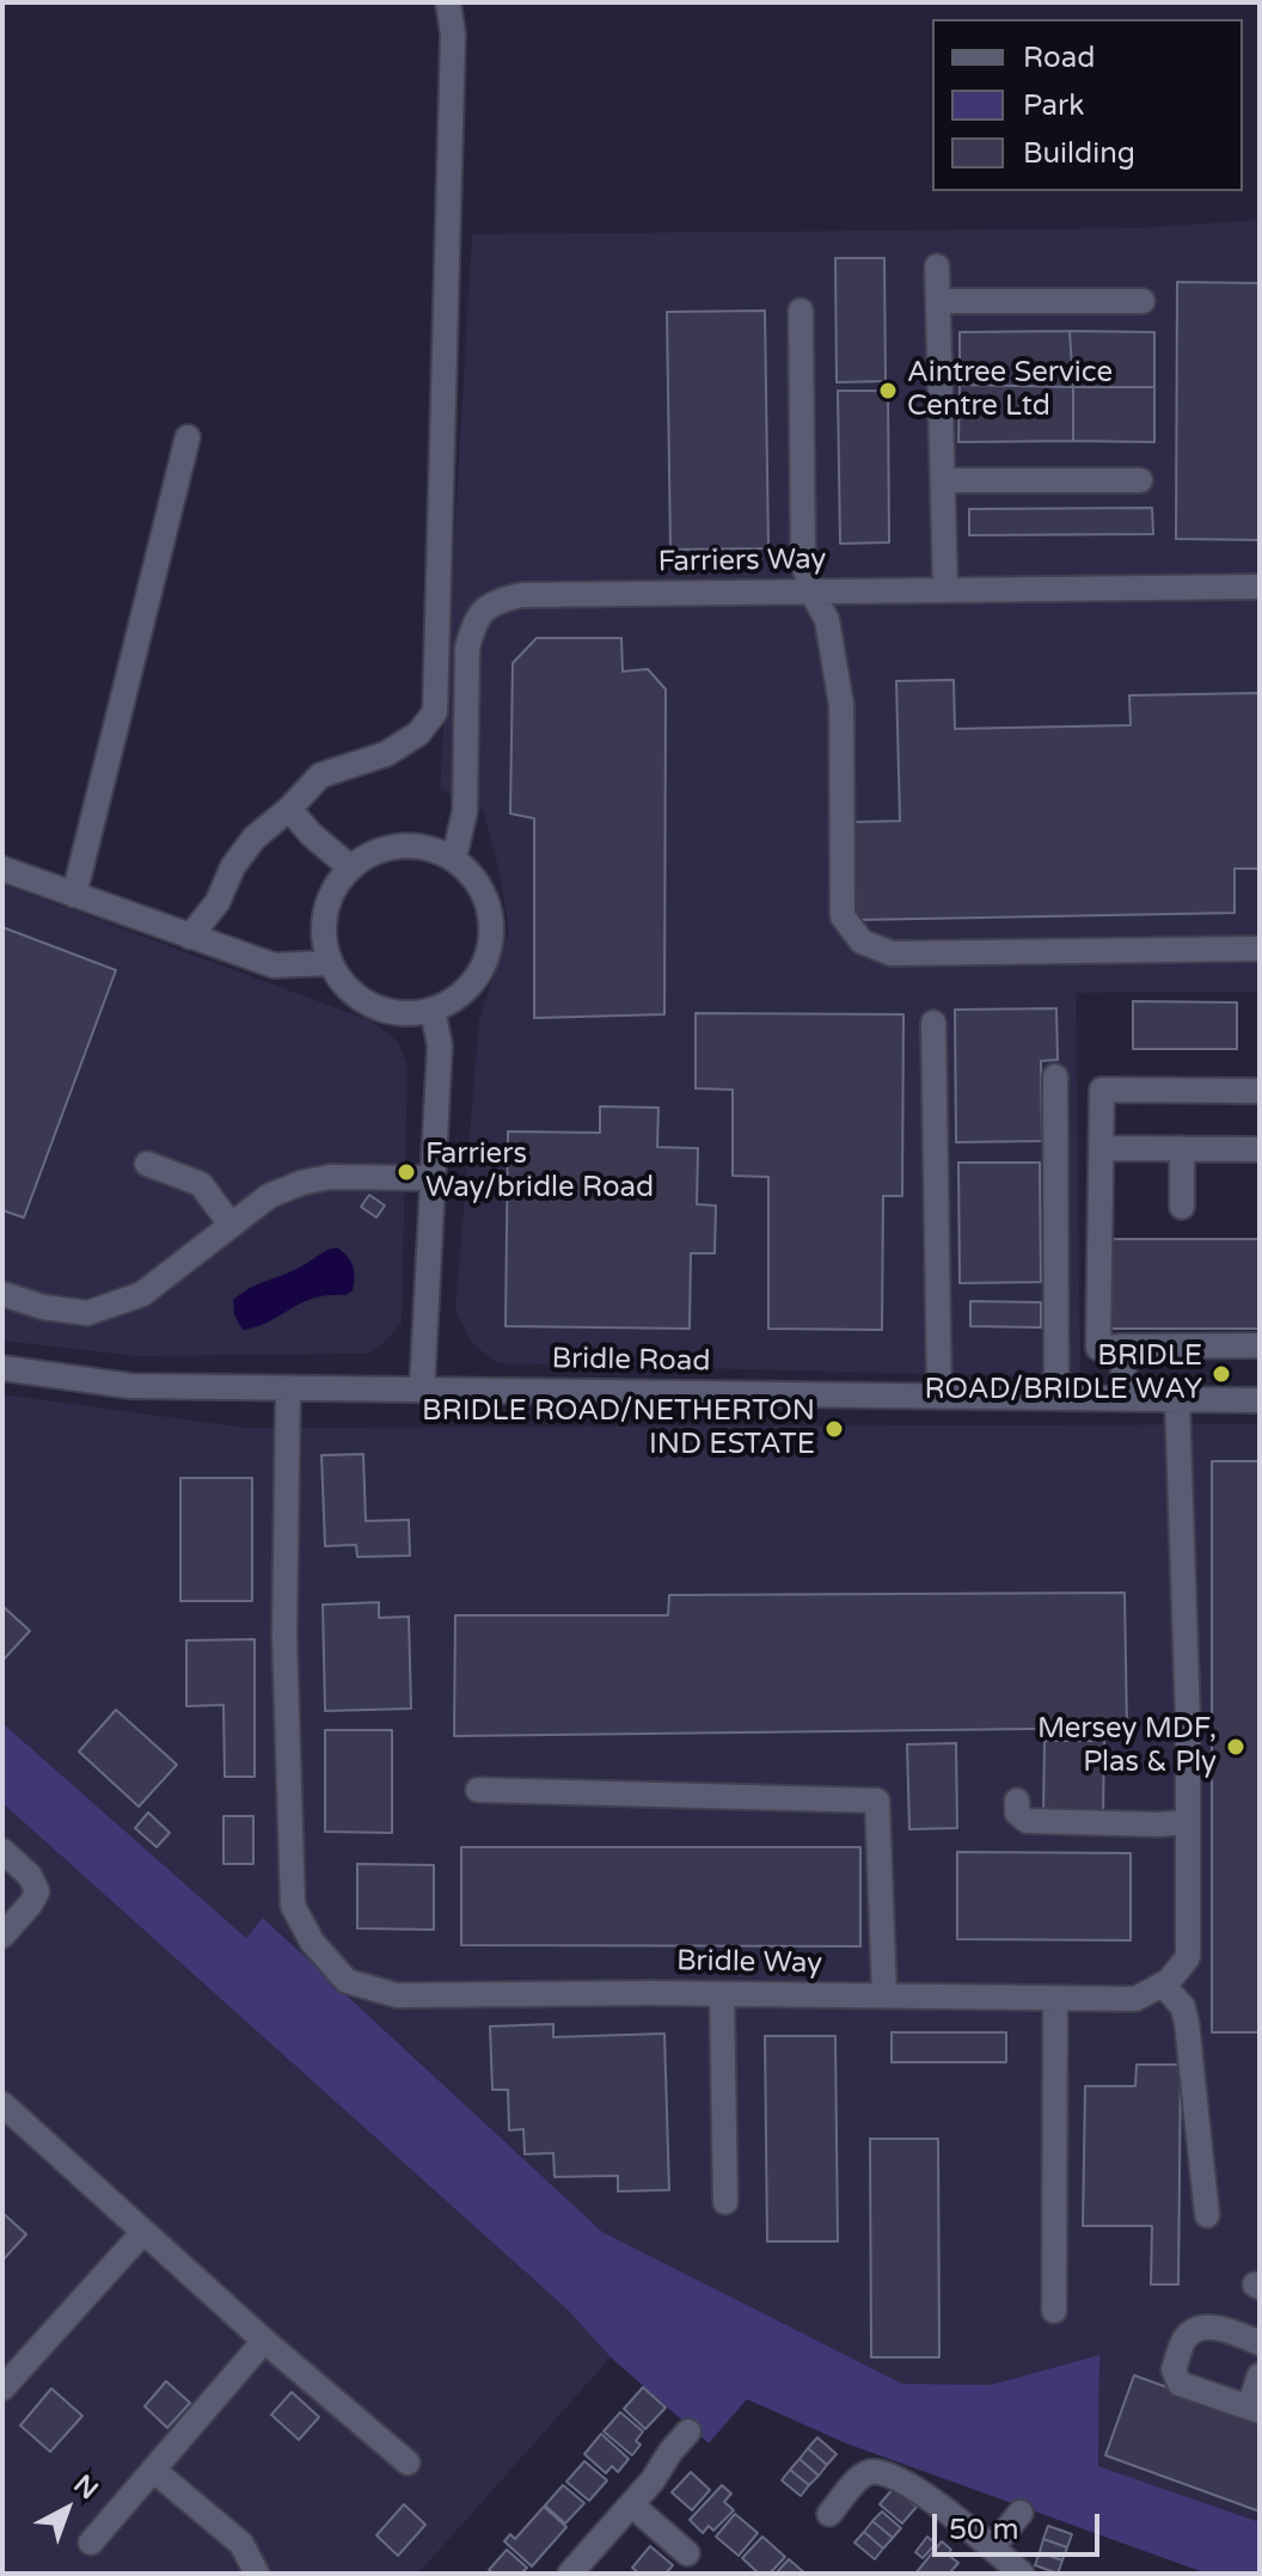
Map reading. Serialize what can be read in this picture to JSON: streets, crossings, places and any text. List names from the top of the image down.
{
  "streets": {
    "street": ["Farriers Way", "Bridle Road", "Bridle Way"]
  },
  "crossings": [
    ["Bridle Road", "Bridle Way"]
  ],
  "places": [
    "Aintree Service Centre Ltd",
    "Farriers Way/bridle Road",
    "BRIDLE ROAD/BRIDLE WAY",
    "BRIDLE ROAD/NETHERTON IND ESTATE",
    "Mersey MDF, Plas & Ply"
  ],
  "legend": ["Road", "Park", "Building"],
  "scale_bar": "50 m",
  "north": "top right"
}
